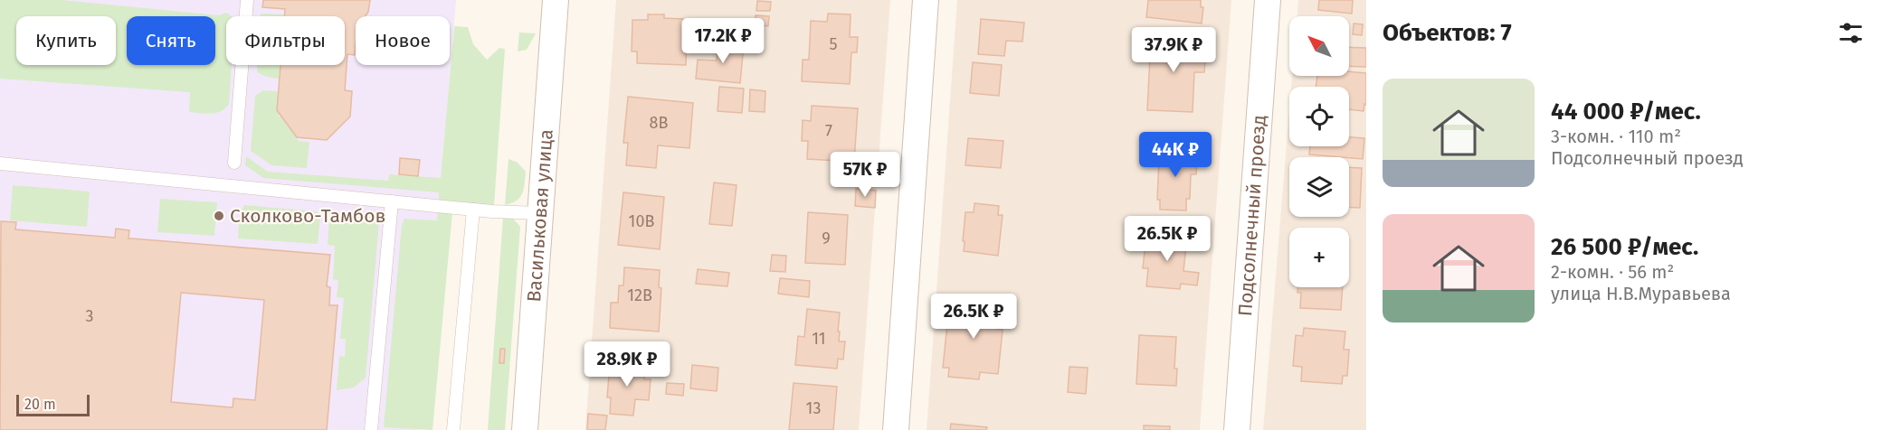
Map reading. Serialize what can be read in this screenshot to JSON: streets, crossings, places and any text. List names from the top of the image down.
{
  "streets": {
    "street": ["Васильковая улица", "Подсолнечный проезд"]
  },
  "places": ["Сколково-Тамбов"],
  "house_numbers": [
    "5",
    "8В",
    "7",
    "10В",
    "9",
    "12В",
    "3",
    "11",
    "13"
  ],
  "scale_bar": "20 m",
  "north": "top left",
  "page": {
    "heading": "Объектов: 7",
    "map_buttons": "+",
    "chip": [
      "Купить",
      "Снять",
      "Фильтры",
      "Новое"
    ],
    "price": [
      "17.2K ₽",
      "37.9K ₽",
      "44K ₽",
      "57K ₽",
      "26.5K ₽",
      "26.5K ₽",
      "28.9K ₽"
    ],
    "list": [
      {
        "name": "44 000 ₽/мес.",
        "note": "3-комн. · 110 m² · Подсолнечный проезд"
      },
      {
        "name": "26 500 ₽/мес.",
        "note": "2-комн. · 56 m² · улица Н.В.Муравьева"
      }
    ],
    "scale": "20 m"
  }
}
